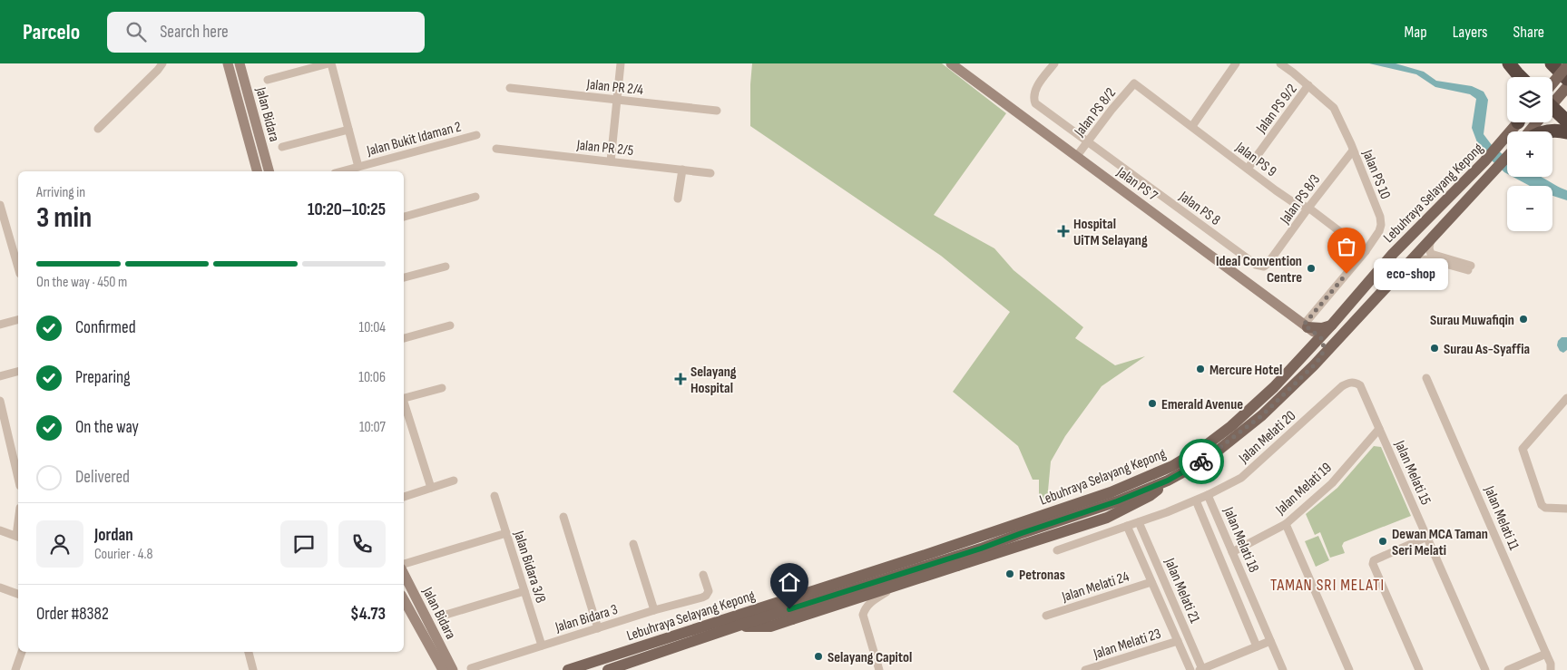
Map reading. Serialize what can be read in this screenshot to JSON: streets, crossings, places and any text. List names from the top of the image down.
{
  "streets": {
    "main road": ["Lebuhraya Selayang Kepong"],
    "street": [
      "Jalan PR 2/4",
      "Jalan PS 9/2",
      "Jalan PS 8/2",
      "Jalan Bidara",
      "Jalan Bukit Idaman 2",
      "Jalan PR 2/5",
      "Jalan PS 9",
      "Jalan PS 10",
      "Jalan PS 7",
      "Jalan PS 8/3",
      "Jalan PS 8",
      "Jalan Melati 20",
      "Jalan Melati 15",
      "Jalan Melati 19",
      "Jalan Melati 11",
      "Jalan Melati 18",
      "Jalan Bidara 3/8",
      "Jalan Melati 24",
      "Jalan Melati 21",
      "Jalan Bidara 3",
      "Jalan Melati 23"
    ]
  },
  "crossings": [
    ["Jalan PS 9/2", "Jalan PS 9"],
    ["Jalan PS 9/2", "Jalan PS 10"],
    ["Jalan PS 8/2", "Jalan PS 9"],
    ["Jalan PS 8/2", "Jalan PS 7"],
    ["Jalan PS 8/2", "Jalan PS 8"],
    ["Jalan PS 9", "Jalan PS 10"],
    ["Jalan PS 9", "Jalan PS 8/3"],
    ["Jalan PS 10", "Jalan PS 7"],
    ["Jalan PS 10", "Jalan PS 8/3"],
    ["Jalan PS 7", "Lebuhraya Selayang Kepong"],
    ["Jalan PS 8/3", "Jalan PS 8"],
    ["Jalan Melati 20", "Jalan Melati 15"],
    ["Jalan Melati 20", "Jalan Melati 18"],
    ["Jalan Melati 20", "Jalan Melati 21"],
    ["Jalan Melati 15", "Jalan Melati 19"],
    ["Jalan Melati 19", "Jalan Melati 18"],
    ["Jalan Bidara 3/8", "Jalan Bidara 3"]
  ],
  "districts": ["TAMAN SRI MELATI"],
  "places": {
    "health": ["Hospital UiTM Selayang", "Selayang Hospital"],
    "other": [
      "Ideal Convention Centre",
      "eco-shop",
      "Surau Muwafiqin",
      "Surau As-Syaffia",
      "Mercure Hotel",
      "Emerald Avenue",
      "Dewan MCA Taman Seri Melati",
      "Petronas",
      "Selayang Capitol"
    ]
  },
  "page": {
    "header": "Parcelo",
    "search": "Search here",
    "nav": ["Map", "Layers", "Share"],
    "map_buttons": ["+", "−"],
    "heading": ["3 min", "Arriving in", "10:20–10:25"],
    "panel": [
      "Jordan",
      "Courier · 4.8",
      "Order #8382",
      "$4.73"
    ],
    "bar": "On the way · 450 m",
    "bubble": "eco-shop",
    "list": [
      ["Confirmed", "10:04"],
      ["Preparing", "10:06"],
      ["On the way", "10:07"],
      "Delivered"
    ]
  }
}
